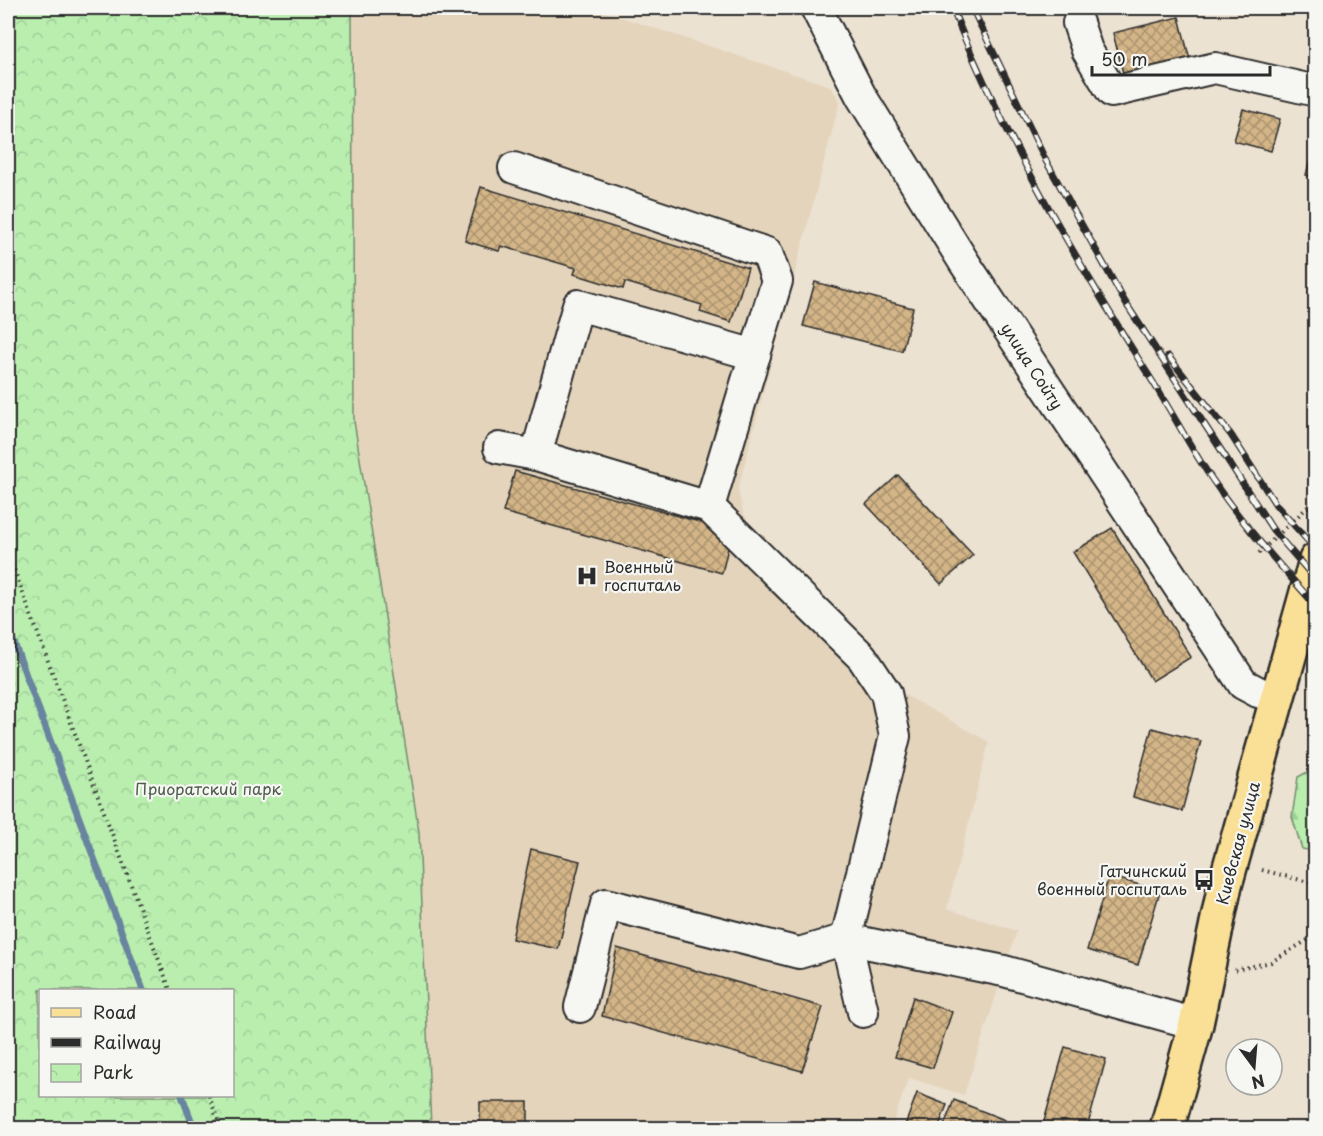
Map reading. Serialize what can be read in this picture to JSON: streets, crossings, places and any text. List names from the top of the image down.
{
  "streets": {
    "main road": ["Киевская улица"],
    "street": ["улица Сойту"]
  },
  "crossings": [
    ["улица Сойту", "Киевская улица"]
  ],
  "parks": ["Приоратский парк"],
  "places": {
    "hospital": ["Военный госпиталь"],
    "bus stop": ["Гатчинский военный госпиталь"]
  },
  "legend": ["Road", "Railway", "Park"],
  "scale_bar": "50 m",
  "north": "bottom"
}
